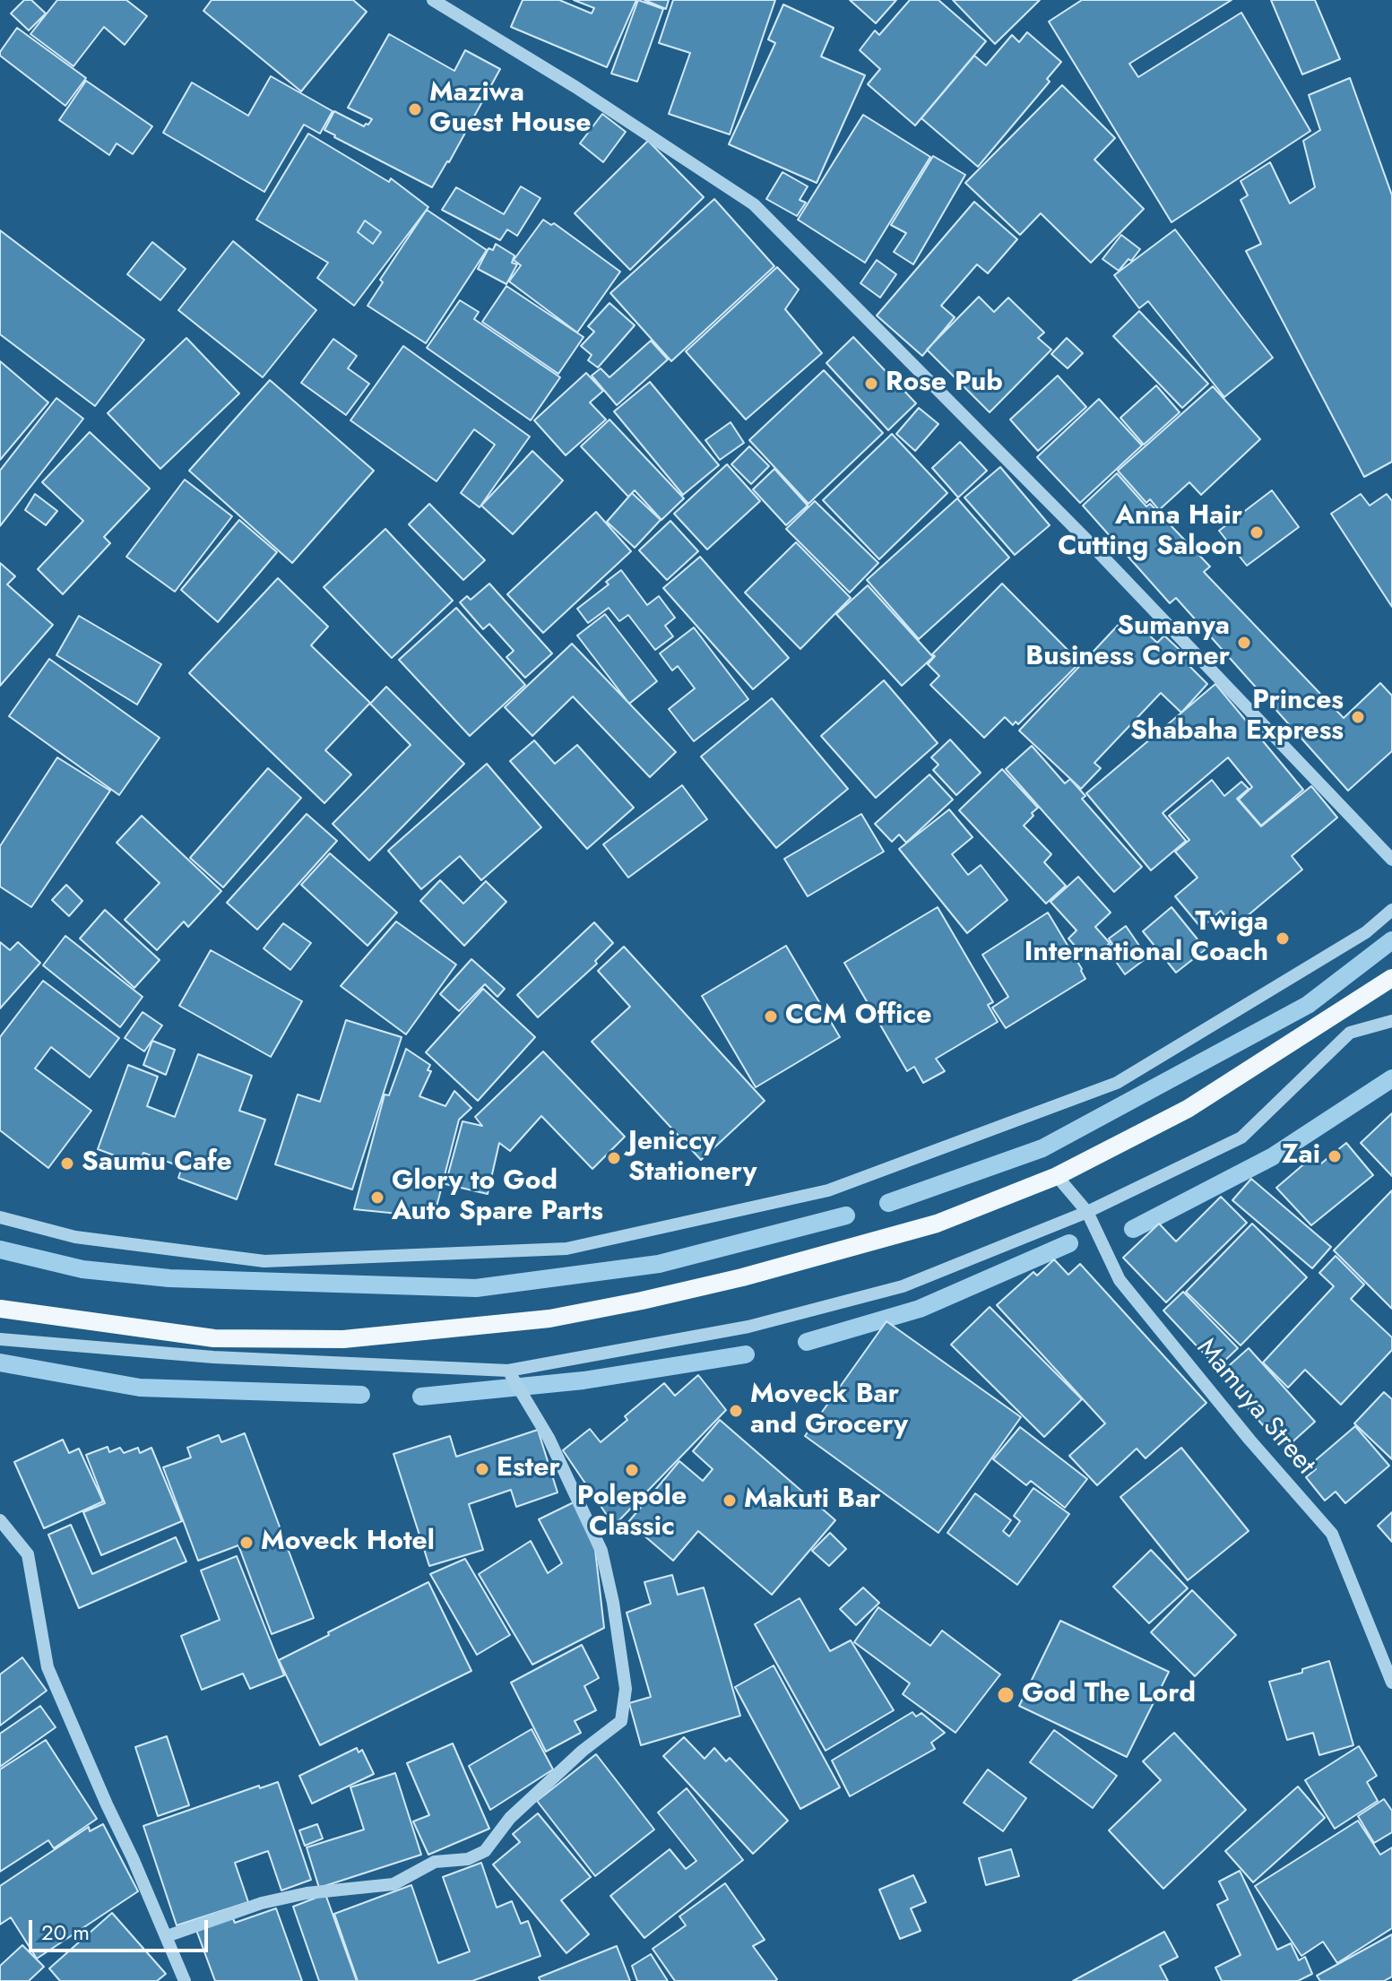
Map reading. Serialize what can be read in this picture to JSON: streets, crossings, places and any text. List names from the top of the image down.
{
  "streets": {
    "street": ["Mamuya Street"]
  },
  "places": [
    "Maziwa Guest House",
    "Rose Pub",
    "Anna Hair Cutting Saloon",
    "Sumanya Business Corner",
    "Princes Shabaha Express",
    "Twiga International Coach",
    "CCM Office",
    "Zai",
    "Jeniccy Stationery",
    "Saumu Cafe",
    "Glory to God Auto Spare Parts",
    "Moveck Bar and Grocery",
    "Ester",
    "Polepole Classic",
    "Makuti Bar",
    "Moveck Hotel",
    "God The Lord"
  ],
  "scale_bar": "20 m"
}
